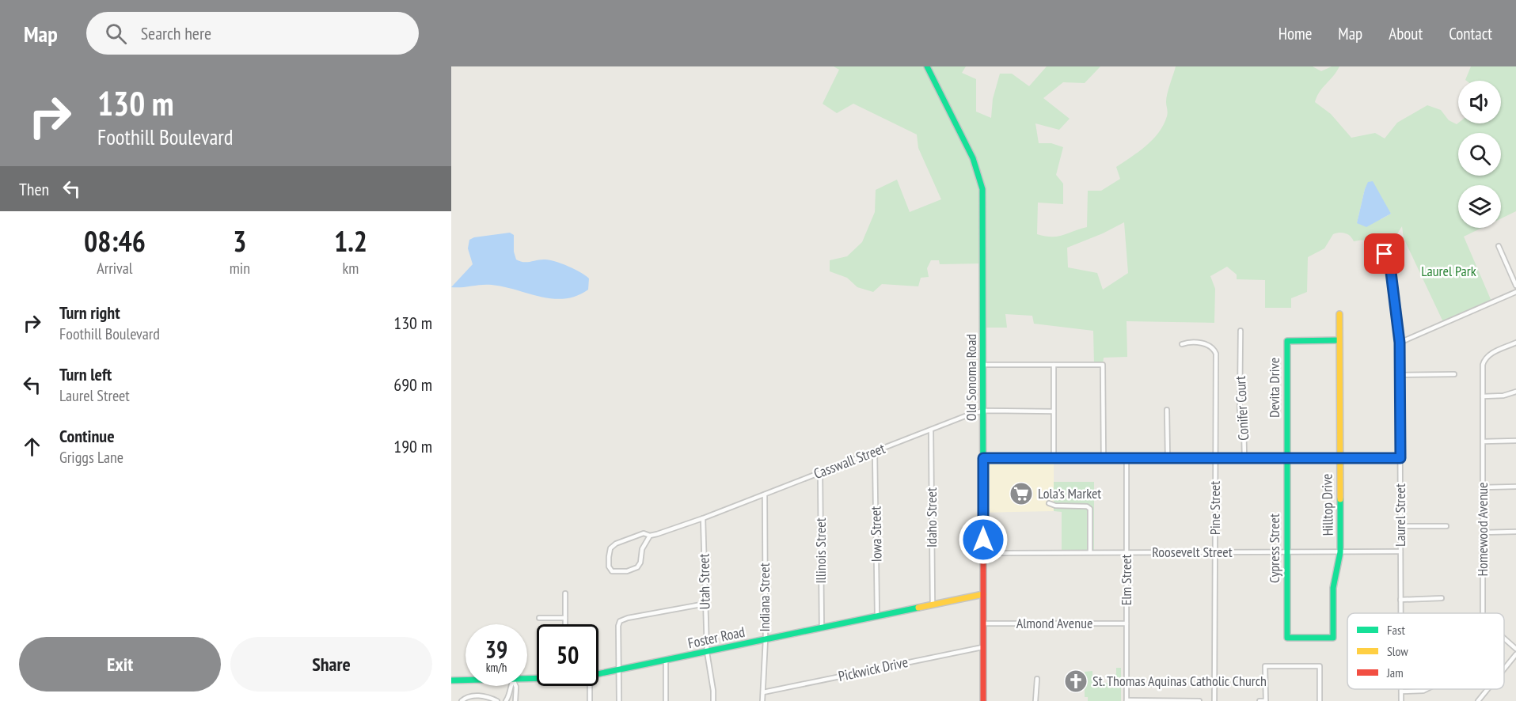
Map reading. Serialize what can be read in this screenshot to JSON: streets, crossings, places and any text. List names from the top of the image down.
{
  "streets": {
    "street": [
      "Old Sonoma Road",
      "Devita Drive",
      "Conifer Court",
      "Casswall Street",
      "Hilltop Drive",
      "Pine Street",
      "Laurel Street",
      "Idaho Street",
      "Homewood Avenue",
      "Iowa Street",
      "Cypress Street",
      "Illinois Street",
      "Roosevelt Street",
      "Elm Street",
      "Utah Street",
      "Indiana Street",
      "Almond Avenue",
      "Foster Road",
      "Pickwick Drive"
    ]
  },
  "crossings": [
    ["Old Sonoma Road", "Casswall Street"],
    ["Old Sonoma Road", "Roosevelt Street"],
    ["Old Sonoma Road", "Almond Avenue"],
    ["Old Sonoma Road", "Foster Road"],
    ["Old Sonoma Road", "Pickwick Drive"],
    ["Devita Drive", "Hilltop Drive"],
    ["Devita Drive", "Cypress Street"],
    ["Casswall Street", "Idaho Street"],
    ["Casswall Street", "Iowa Street"],
    ["Casswall Street", "Illinois Street"],
    ["Casswall Street", "Utah Street"],
    ["Casswall Street", "Indiana Street"],
    ["Hilltop Drive", "Cypress Street"],
    ["Hilltop Drive", "Roosevelt Street"],
    ["Pine Street", "Roosevelt Street"],
    ["Laurel Street", "Roosevelt Street"],
    ["Idaho Street", "Foster Road"],
    ["Iowa Street", "Foster Road"],
    ["Cypress Street", "Roosevelt Street"],
    ["Illinois Street", "Foster Road"],
    ["Roosevelt Street", "Elm Street"],
    ["Elm Street", "Almond Avenue"],
    ["Utah Street", "Foster Road"],
    ["Indiana Street", "Foster Road"],
    ["Indiana Street", "Pickwick Drive"]
  ],
  "parks": ["Laurel Park"],
  "places": {
    "supermarket": ["Lola’s Market"],
    "church": ["St. Thomas Aquinas Catholic Church"]
  },
  "legend": ["Fast", "Slow", "Jam"],
  "page": {
    "header": "Map",
    "search": "Search here",
    "nav": [
      "Home",
      "Map",
      "About",
      "Contact"
    ],
    "turn": ["130 m", "Foothill Boulevard"],
    "then": "Then",
    "eta": [
      "08:46",
      "Arrival",
      "3",
      "min",
      "1.2",
      "km"
    ],
    "list": [
      {
        "name": "Turn right",
        "note": "Foothill Boulevard",
        "value": "130 m"
      },
      {
        "name": "Turn left",
        "note": "Laurel Street",
        "value": "690 m"
      },
      {
        "name": "Continue",
        "note": "Griggs Lane",
        "value": "190 m"
      }
    ],
    "speed": "39 km/h",
    "limit": "50",
    "buttons": ["Exit", "Share"]
  }
}
